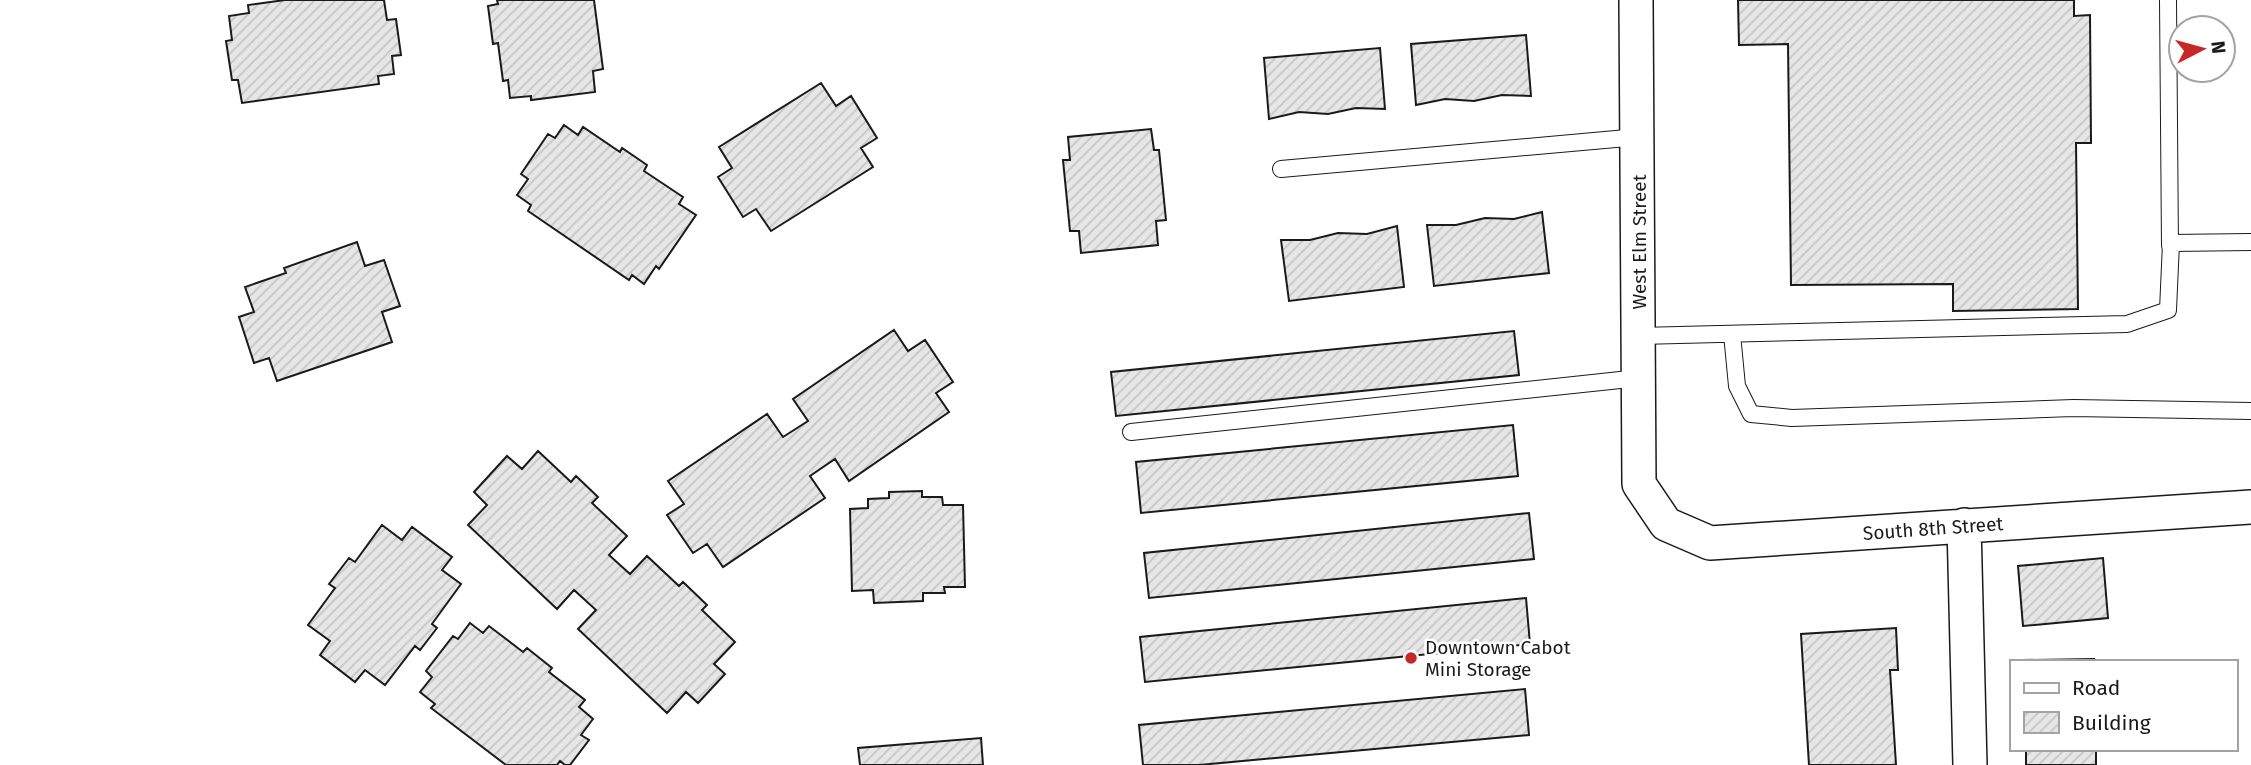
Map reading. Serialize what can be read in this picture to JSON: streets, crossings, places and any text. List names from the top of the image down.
{
  "streets": {
    "street": ["West Elm Street", "South 8th Street"]
  },
  "crossings": [
    ["West Elm Street", "South 8th Street"]
  ],
  "places": ["Downtown Cabot Mini Storage"],
  "legend": ["Road", "Building"],
  "north": "right"
}
